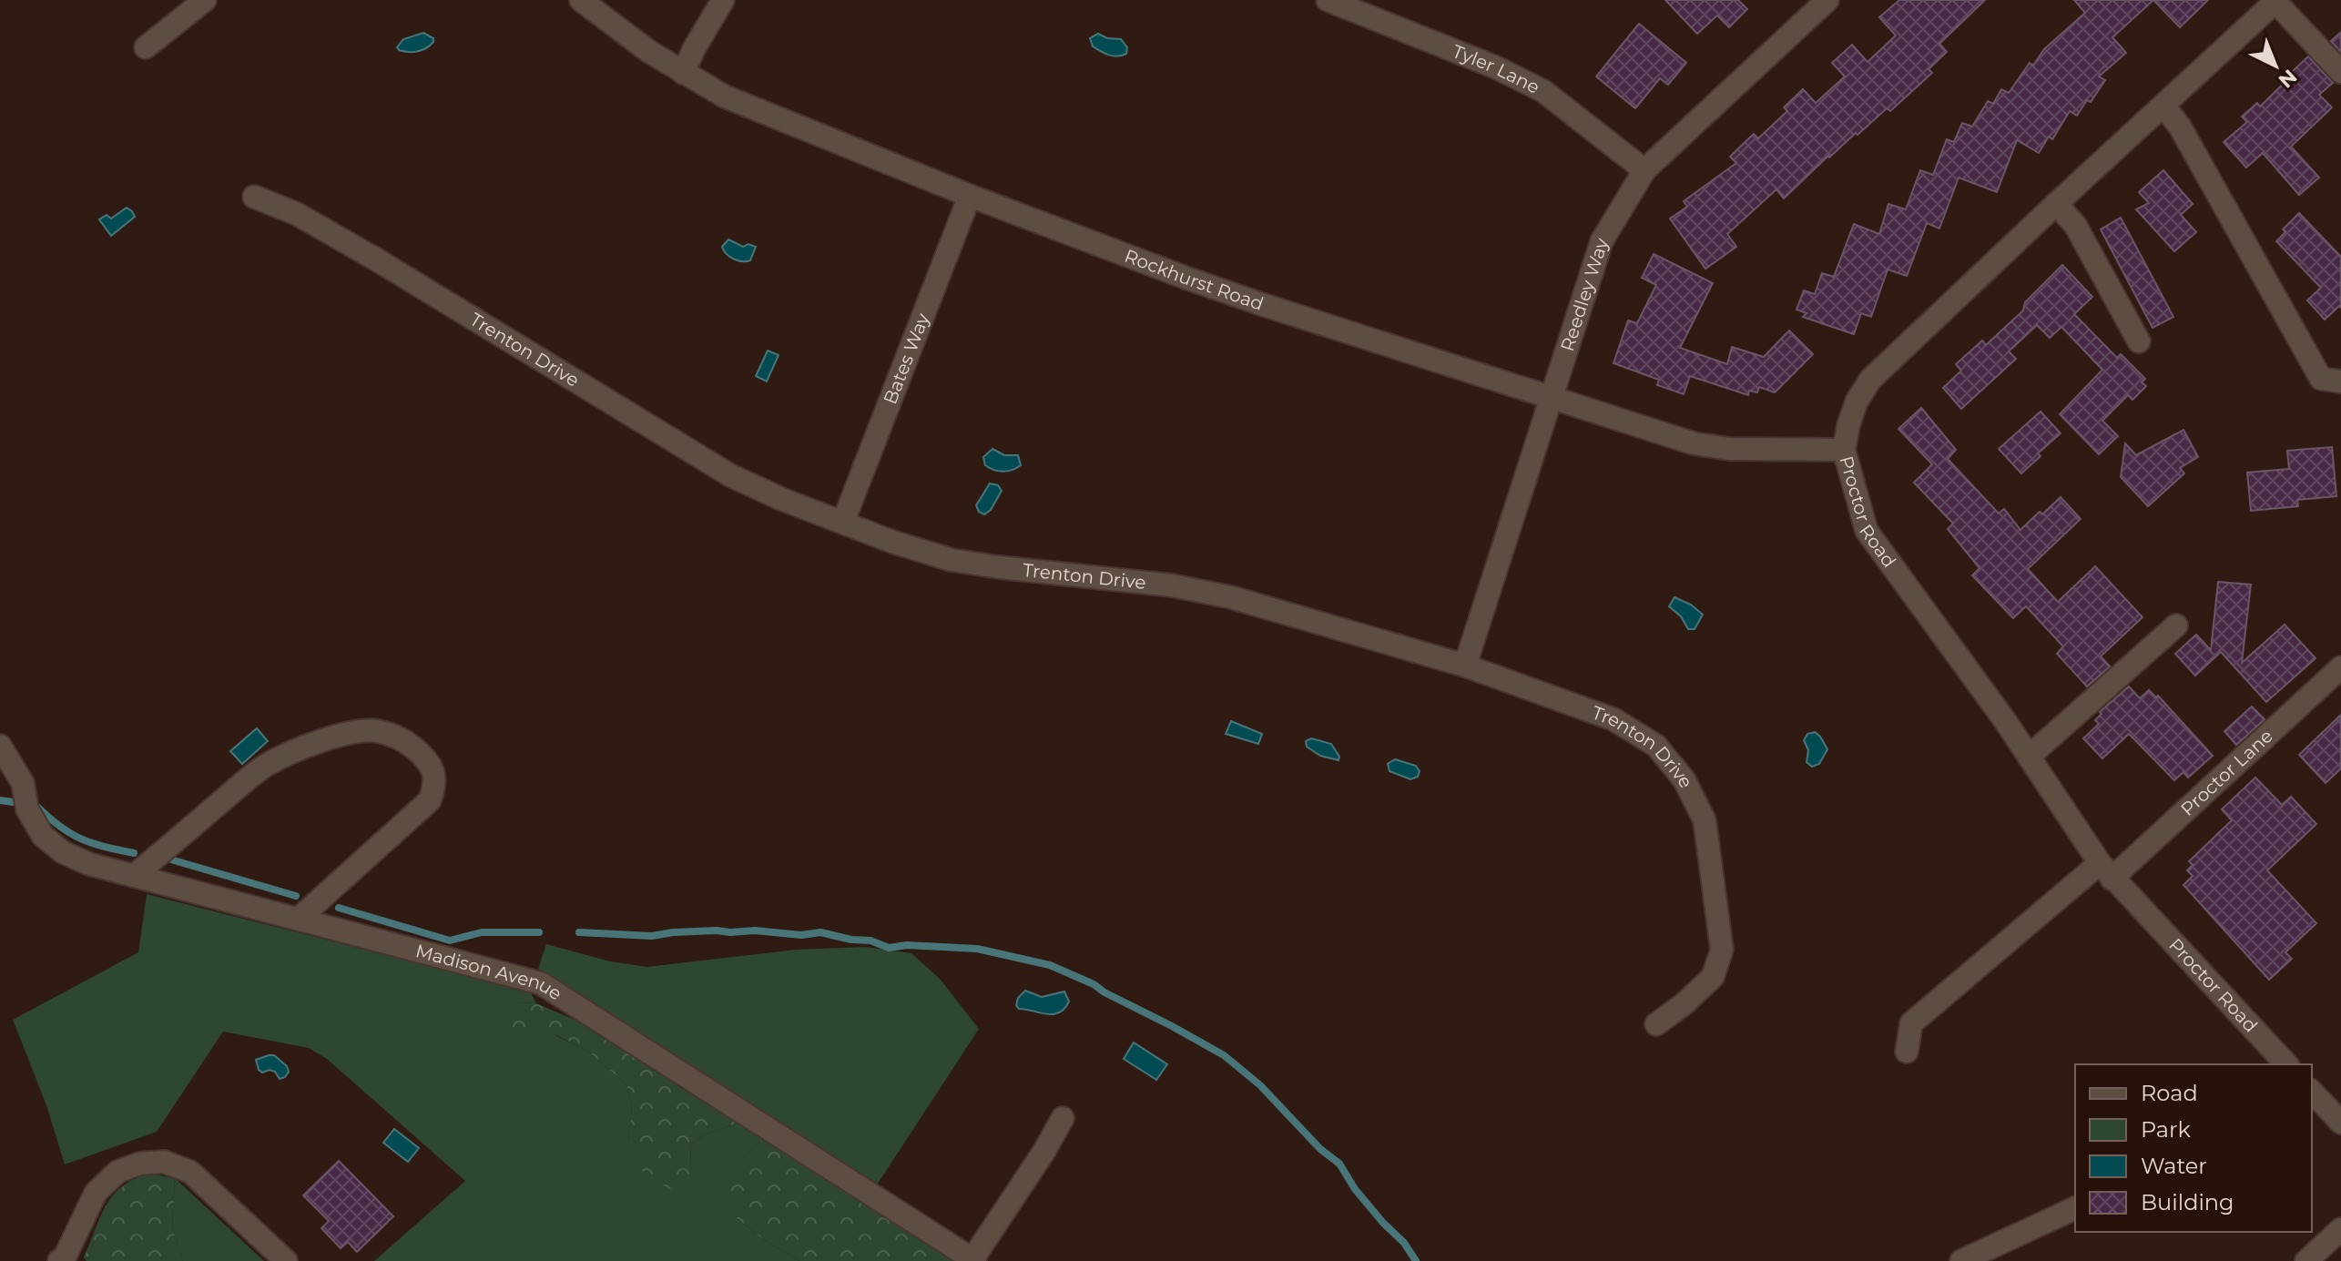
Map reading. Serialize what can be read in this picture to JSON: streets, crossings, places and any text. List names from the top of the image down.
{
  "streets": {
    "street": [
      "Tyler Lane",
      "Rockhurst Road",
      "Reedley Way",
      "Trenton Drive",
      "Bates Way",
      "Proctor Road",
      "Proctor Lane",
      "Madison Avenue"
    ]
  },
  "crossings": [
    ["Tyler Lane", "Reedley Way"],
    ["Rockhurst Road", "Reedley Way"],
    ["Rockhurst Road", "Bates Way"],
    ["Rockhurst Road", "Proctor Road"],
    ["Reedley Way", "Trenton Drive"],
    ["Trenton Drive", "Bates Way"],
    ["Proctor Road", "Proctor Lane"]
  ],
  "legend": [
    "Road",
    "Park",
    "Water",
    "Building"
  ],
  "north": "bottom right"
}
